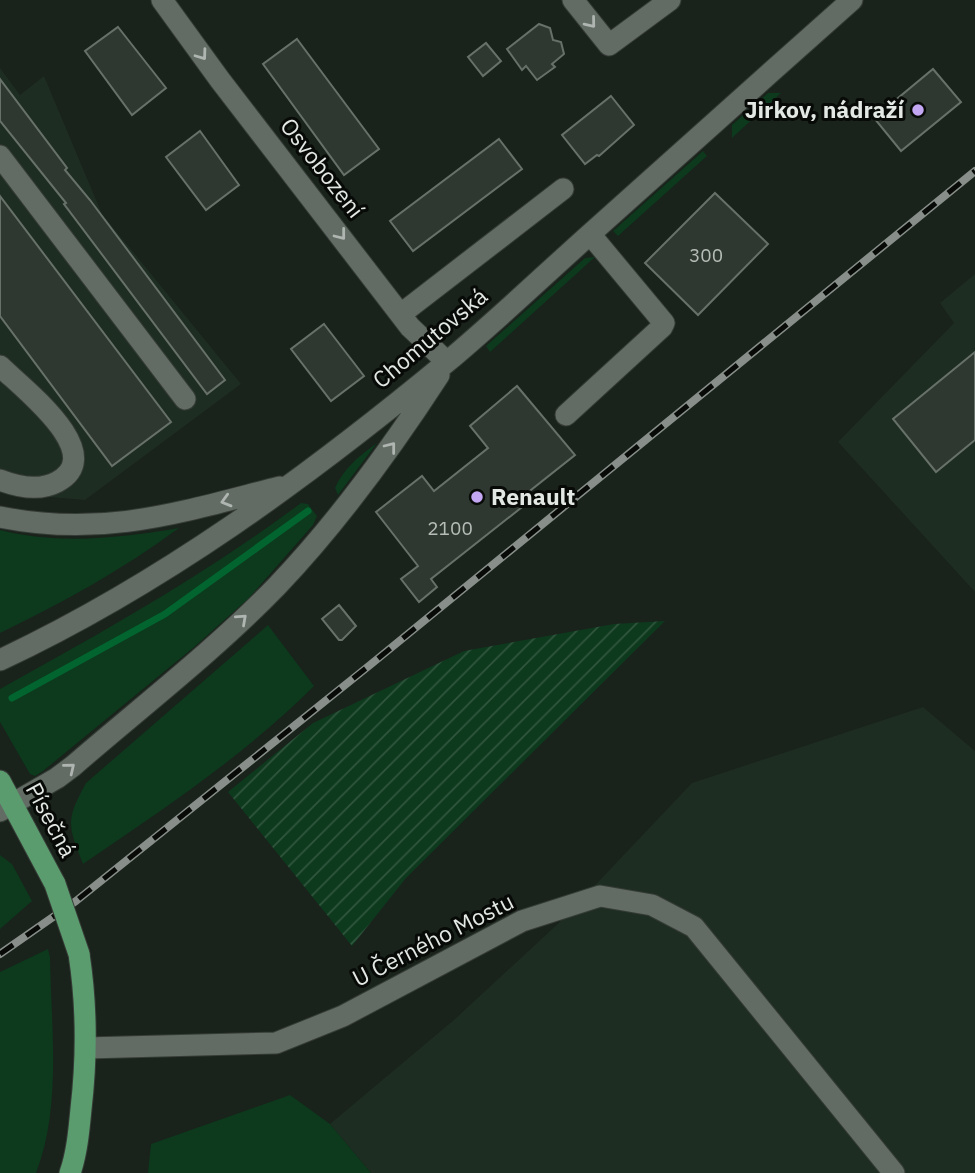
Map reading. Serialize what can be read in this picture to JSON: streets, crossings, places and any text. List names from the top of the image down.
{
  "streets": {
    "main road": ["Písečná"],
    "street": ["Osvobození", "Chomutovská", "U Černého Mostu"]
  },
  "crossings": [
    ["Osvobození", "Chomutovská"],
    ["Písečná", "U Černého Mostu"]
  ],
  "one_way": ["Osvobození"],
  "places": ["Jirkov, nádraží", "Renault"],
  "house_numbers": ["300", "2100"]
}
